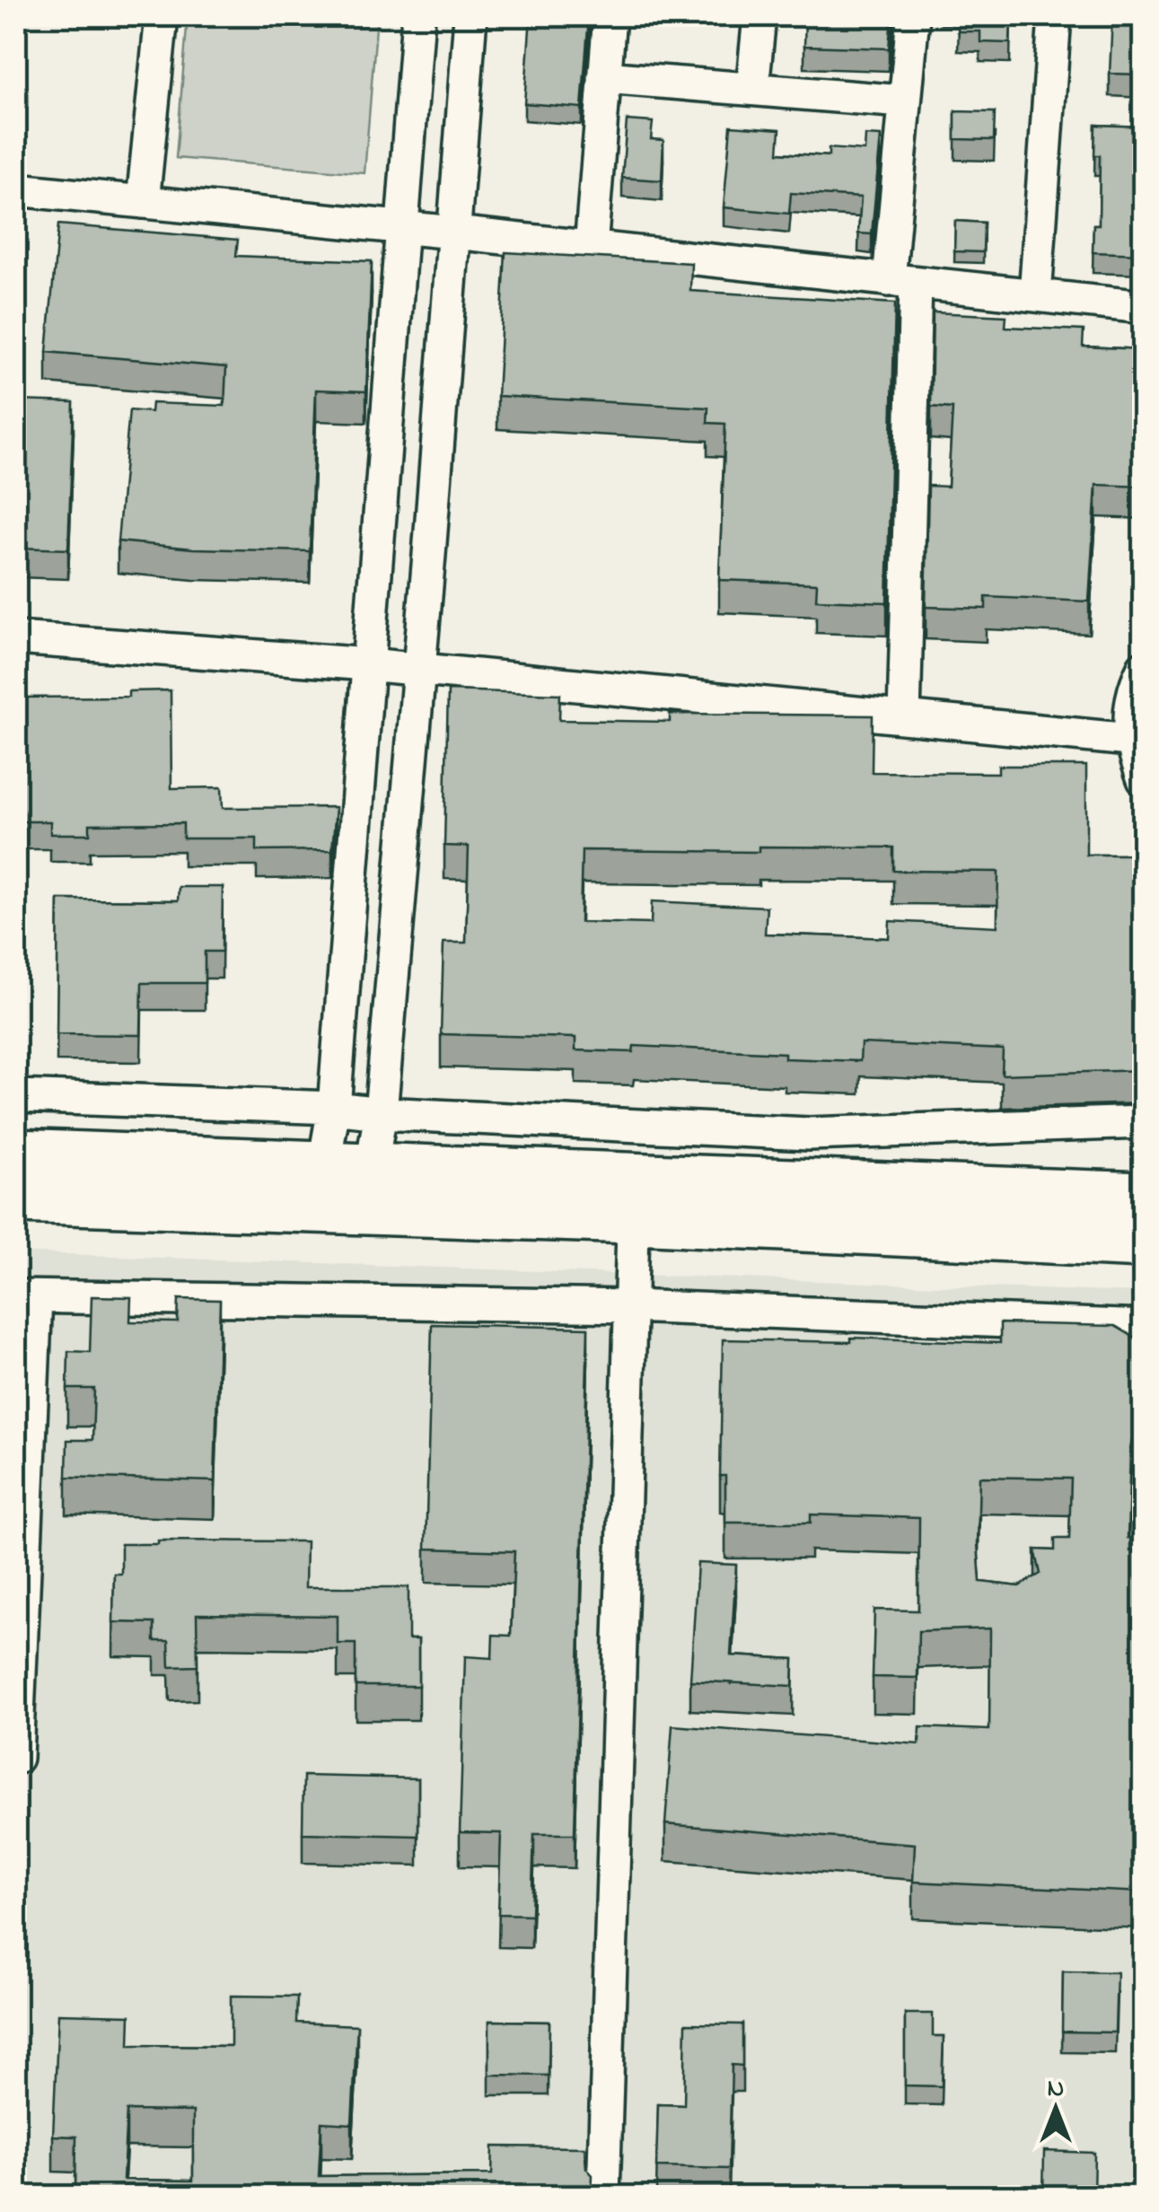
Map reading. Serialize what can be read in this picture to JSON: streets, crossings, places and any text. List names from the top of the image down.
{
  "north": "top"
}
